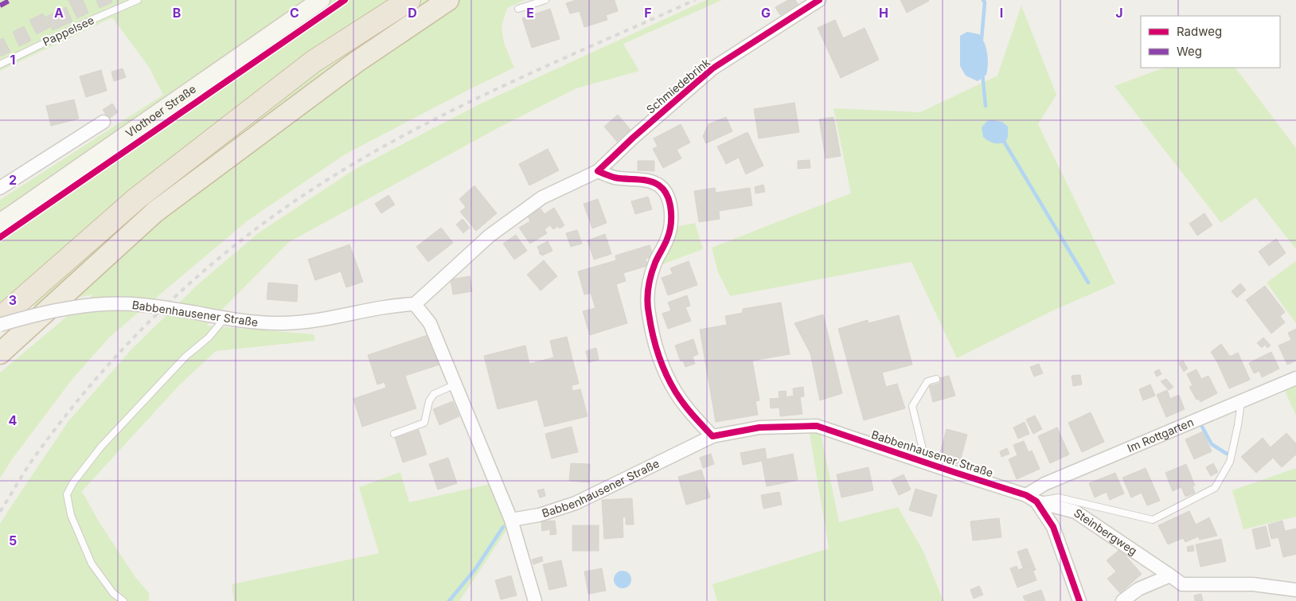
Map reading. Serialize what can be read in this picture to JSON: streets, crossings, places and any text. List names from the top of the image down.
{
  "streets": {
    "main road": ["Vlothoer Straße"],
    "street": [
      "Schmiedebrink",
      "Babbenhausener Straße",
      "Im Rottgarten",
      "Steinbergweg"
    ],
    "lane": ["Pappelsee"]
  },
  "crossings": [
    ["Babbenhausener Straße", "Im Rottgarten"],
    ["Babbenhausener Straße", "Steinbergweg"],
    ["Im Rottgarten", "Steinbergweg"]
  ],
  "legend": ["Radweg", "Weg"],
  "grid": {
    "columns": [
      "A",
      "B",
      "C",
      "D",
      "E",
      "F",
      "G",
      "H",
      "I",
      "J"
    ],
    "rows": [
      "1",
      "2",
      "3",
      "4",
      "5"
    ]
  }
}
